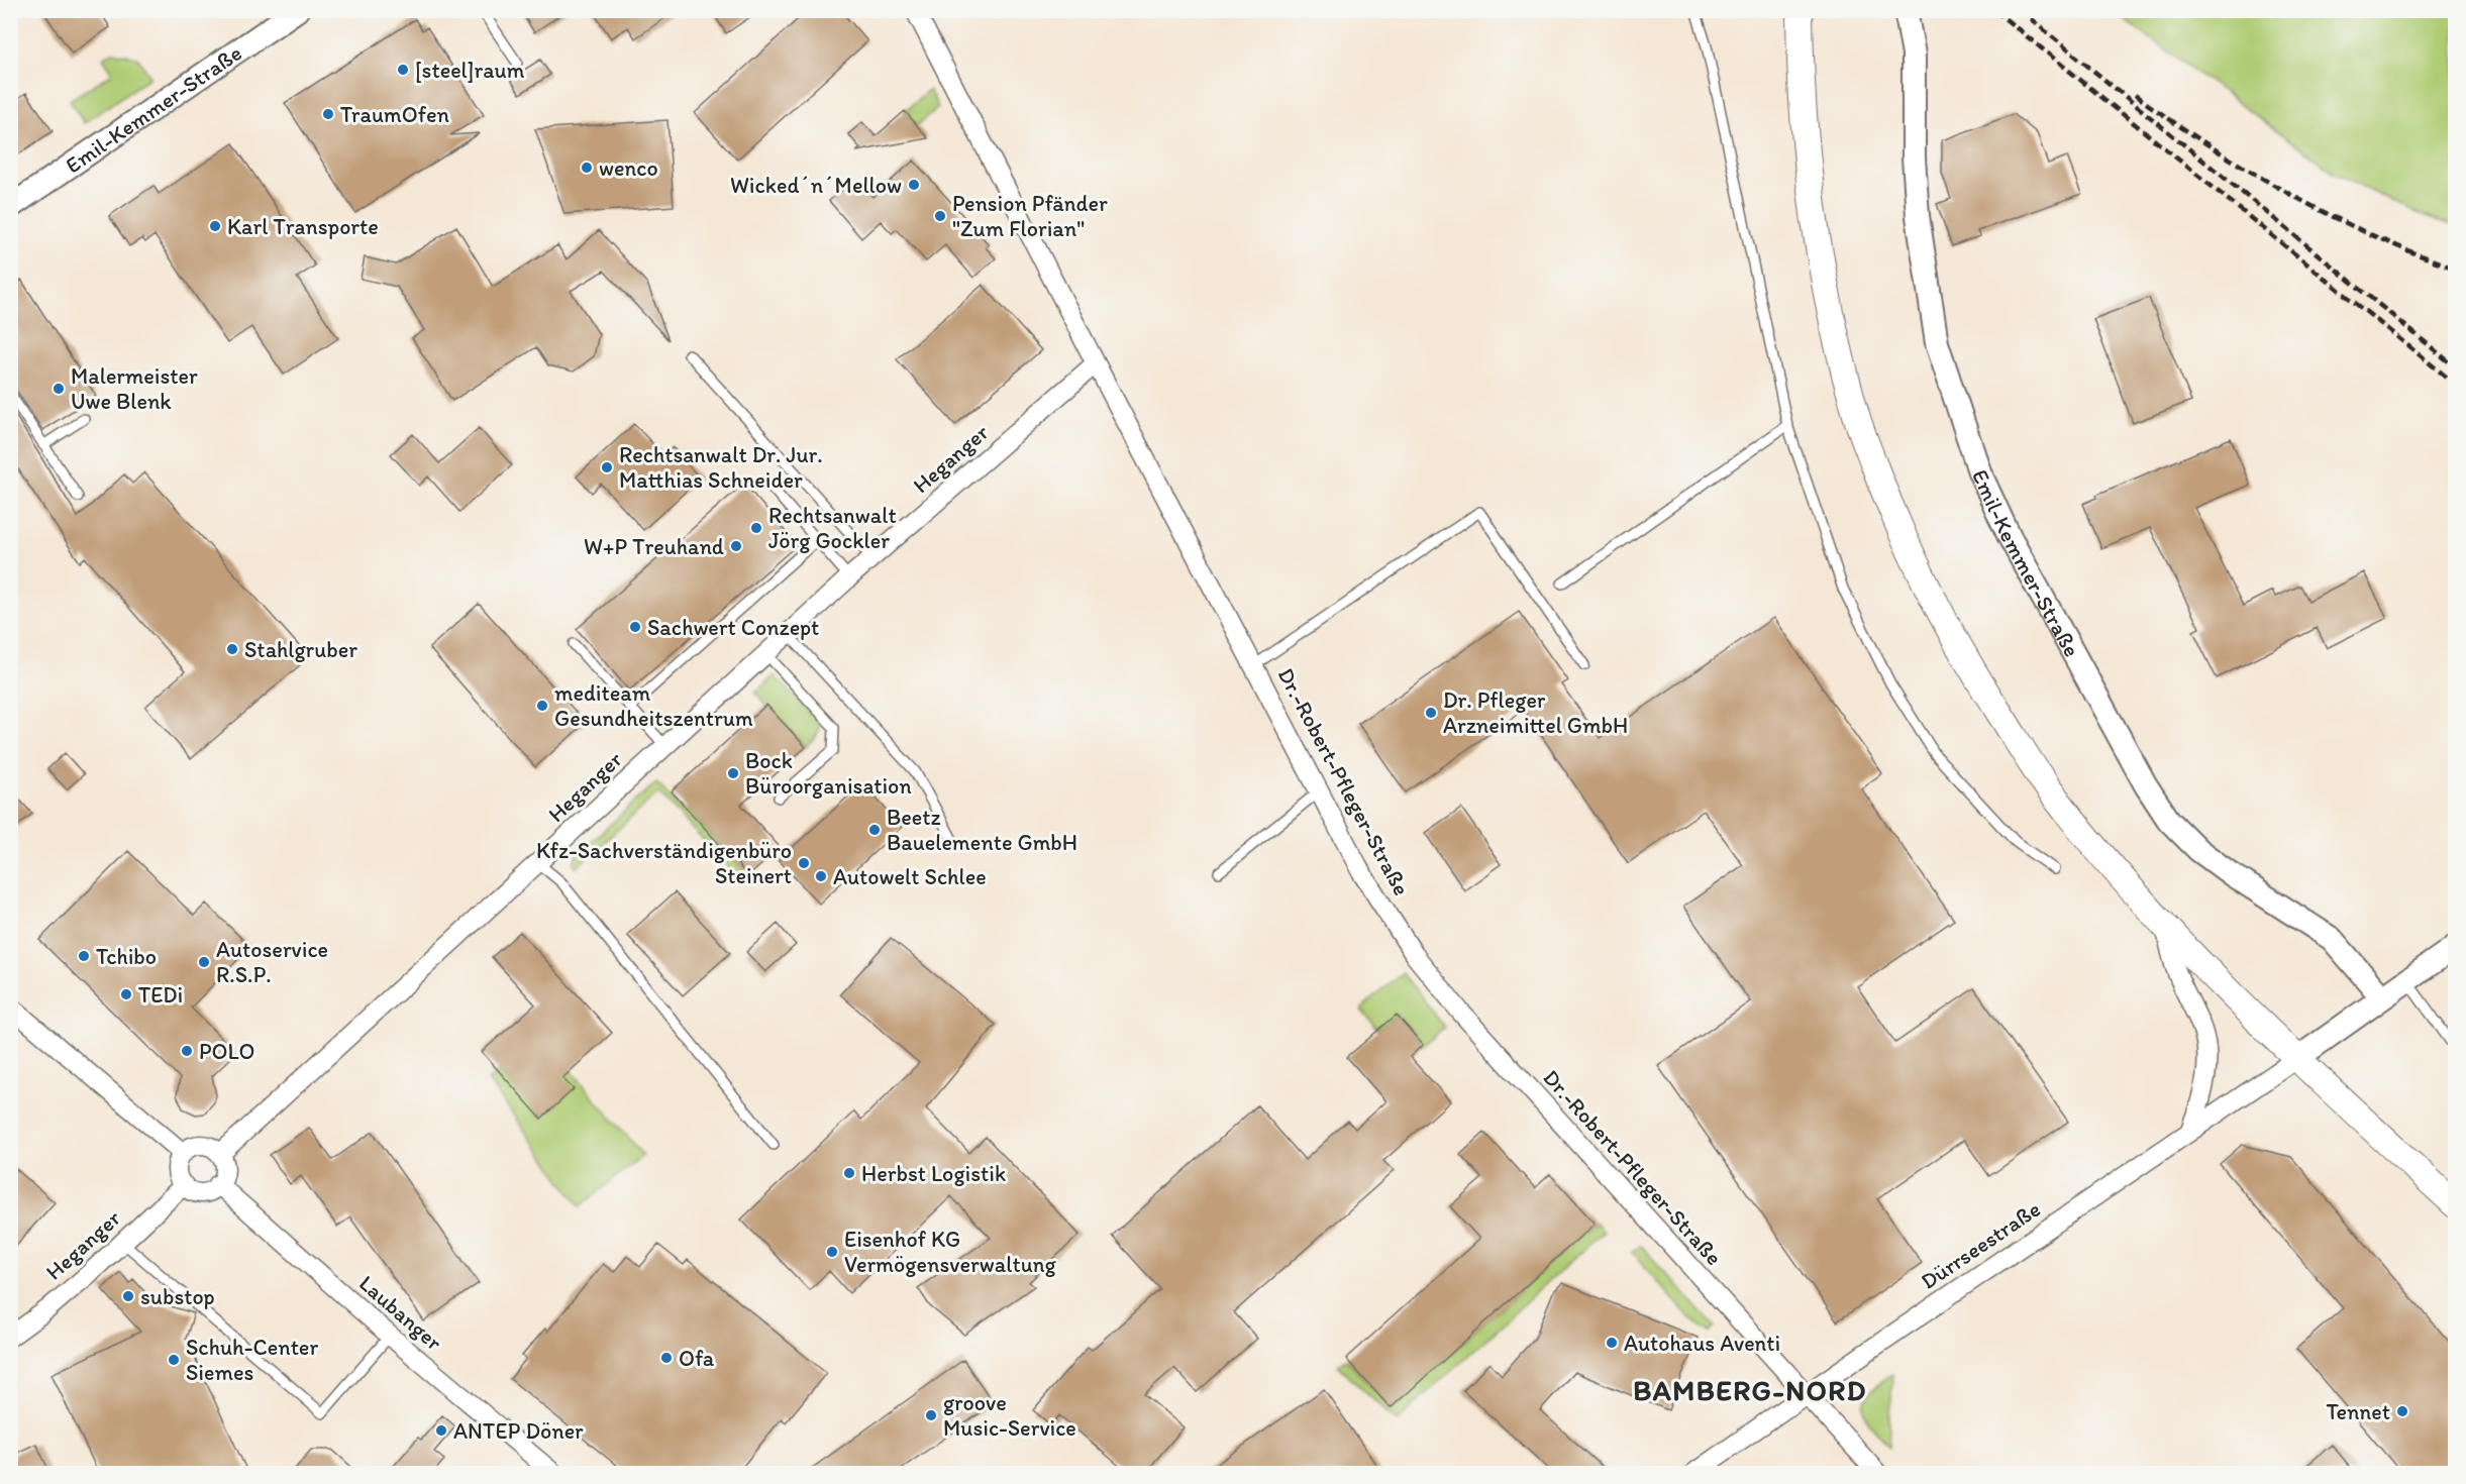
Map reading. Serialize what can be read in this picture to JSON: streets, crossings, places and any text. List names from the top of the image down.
{
  "streets": {
    "street": [
      "Emil-Kemmer-Straße",
      "Heganger",
      "Dr.-Robert-Pfleger-Straße",
      "Dürrseestraße",
      "Laubanger"
    ]
  },
  "crossings": [
    ["Heganger", "Dr.-Robert-Pfleger-Straße"],
    ["Heganger", "Laubanger"],
    ["Dr.-Robert-Pfleger-Straße", "Dürrseestraße"]
  ],
  "districts": ["BAMBERG-NORD"],
  "places": [
    "[steel]raum",
    "TraumOfen",
    "wenco",
    "Wicked´n´Mellow",
    "Pension Pfänder \"Zum Florian\"",
    "Karl Transporte",
    "Malermeister Uwe Blenk",
    "Rechtsanwalt Dr. Jur. Matthias Schneider",
    "Rechtsanwalt Jörg Gockler",
    "W+P Treuhand",
    "Sachwert Conzept",
    "Stahlgruber",
    "mediteam Gesundheitszentrum",
    "Dr. Pfleger Arzneimittel GmbH",
    "Bock Büroorganisation",
    "Beetz Bauelemente GmbH",
    "Kfz-Sachverständigenbüro Steinert",
    "Autowelt Schlee",
    "Tchibo",
    "Autoservice R.S.P.",
    "TEDi",
    "POLO",
    "Herbst Logistik",
    "Eisenhof KG Vermögensverwaltung",
    "substop",
    "Autohaus Aventi",
    "Ofa",
    "Schuh-Center Siemes",
    "Tennet",
    "groove Music-Service",
    "ANTEP Döner"
  ]
}
